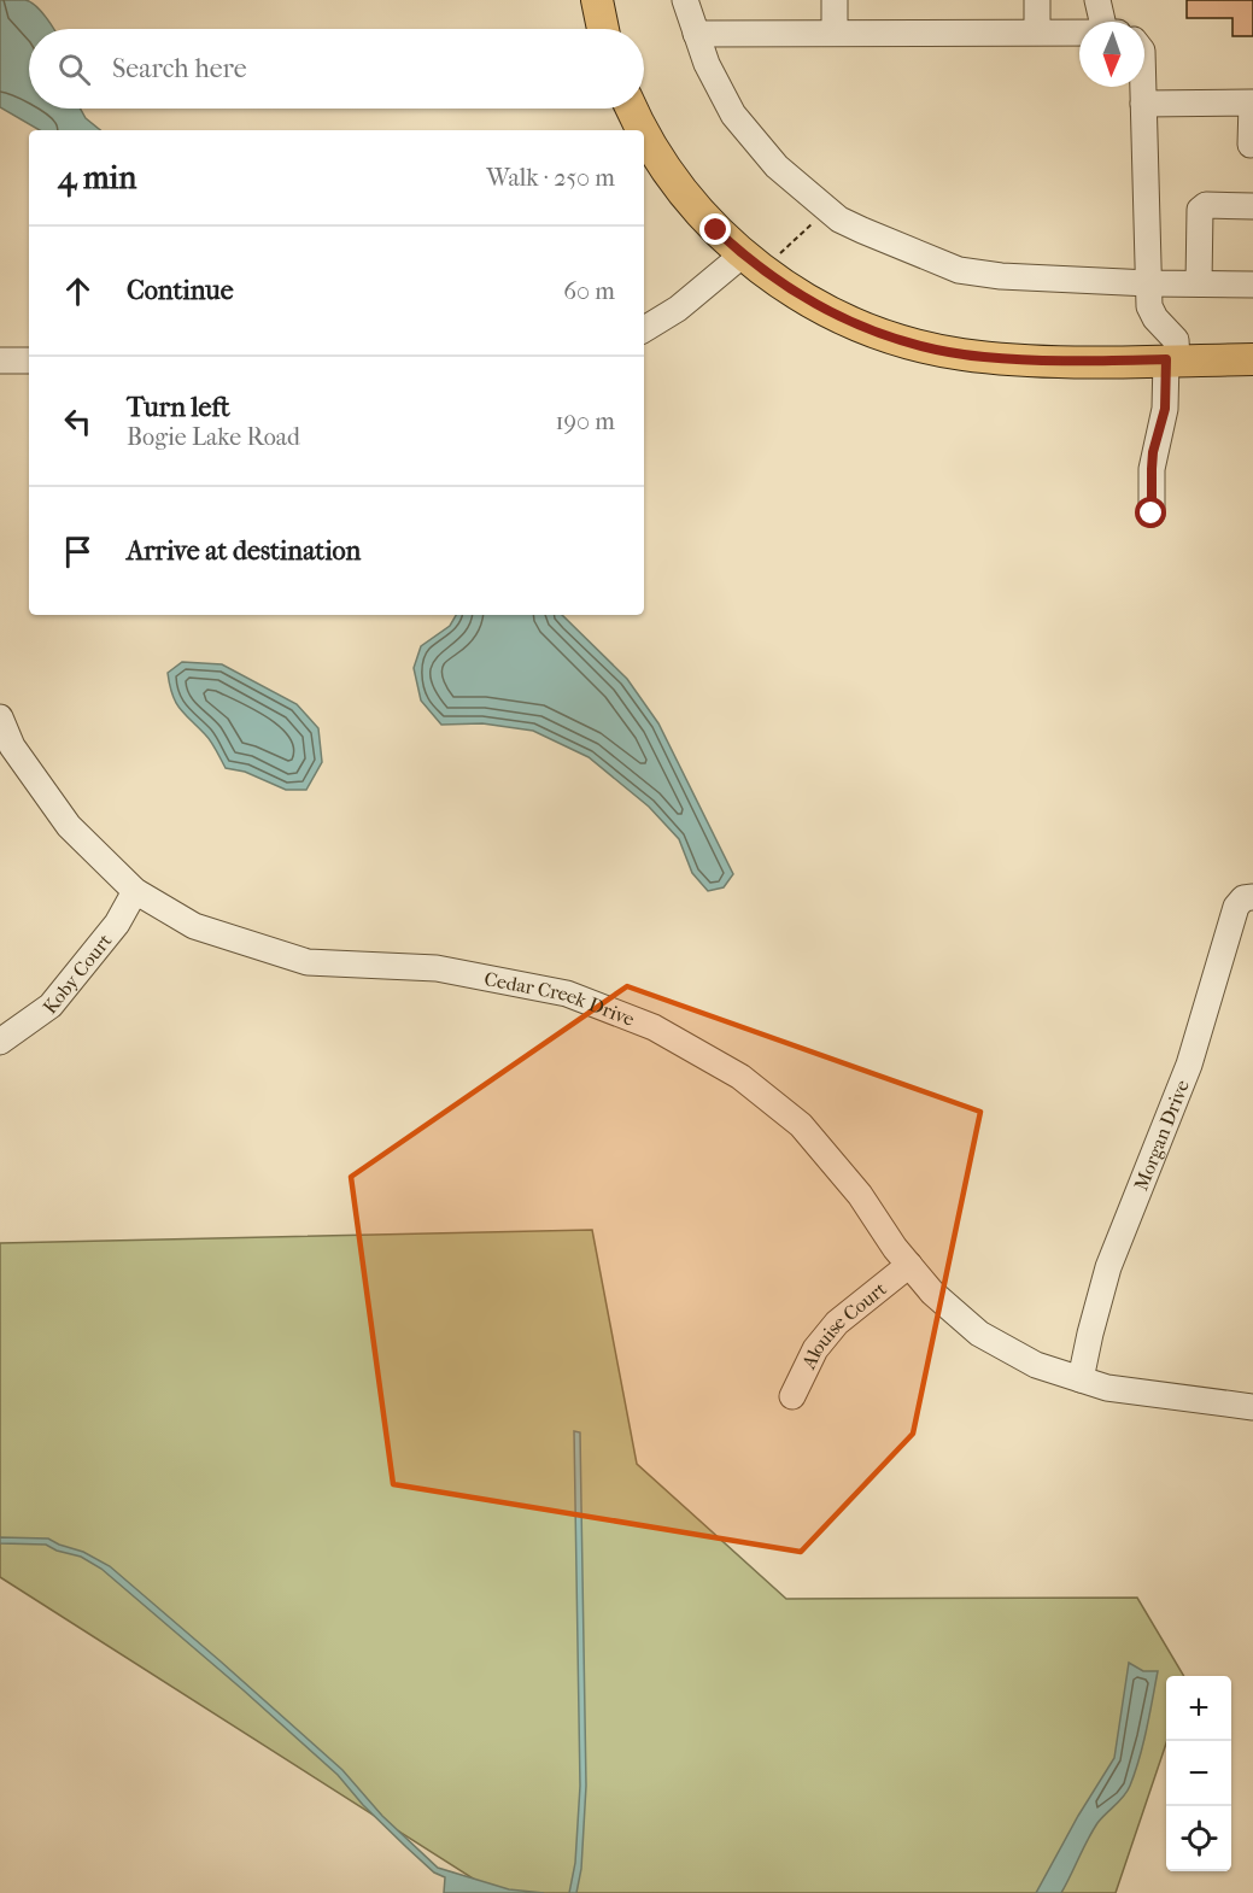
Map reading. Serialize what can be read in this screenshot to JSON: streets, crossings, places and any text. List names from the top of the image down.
{
  "streets": {
    "street": [
      "Koby Court",
      "Cedar Creek Drive",
      "Morgan Drive",
      "Alouise Court"
    ]
  },
  "crossings": [
    ["Koby Court", "Cedar Creek Drive"],
    ["Cedar Creek Drive", "Morgan Drive"],
    ["Cedar Creek Drive", "Alouise Court"]
  ],
  "north": "bottom",
  "page": {
    "search": "Search here",
    "heading": ["4 min", "Walk · 250 m"],
    "list": [
      ["Continue", "60 m"],
      ["Turn left", "Bogie Lake Road", "190 m"],
      "Arrive at destination"
    ],
    "map_buttons": ["+", "−"]
  }
}
